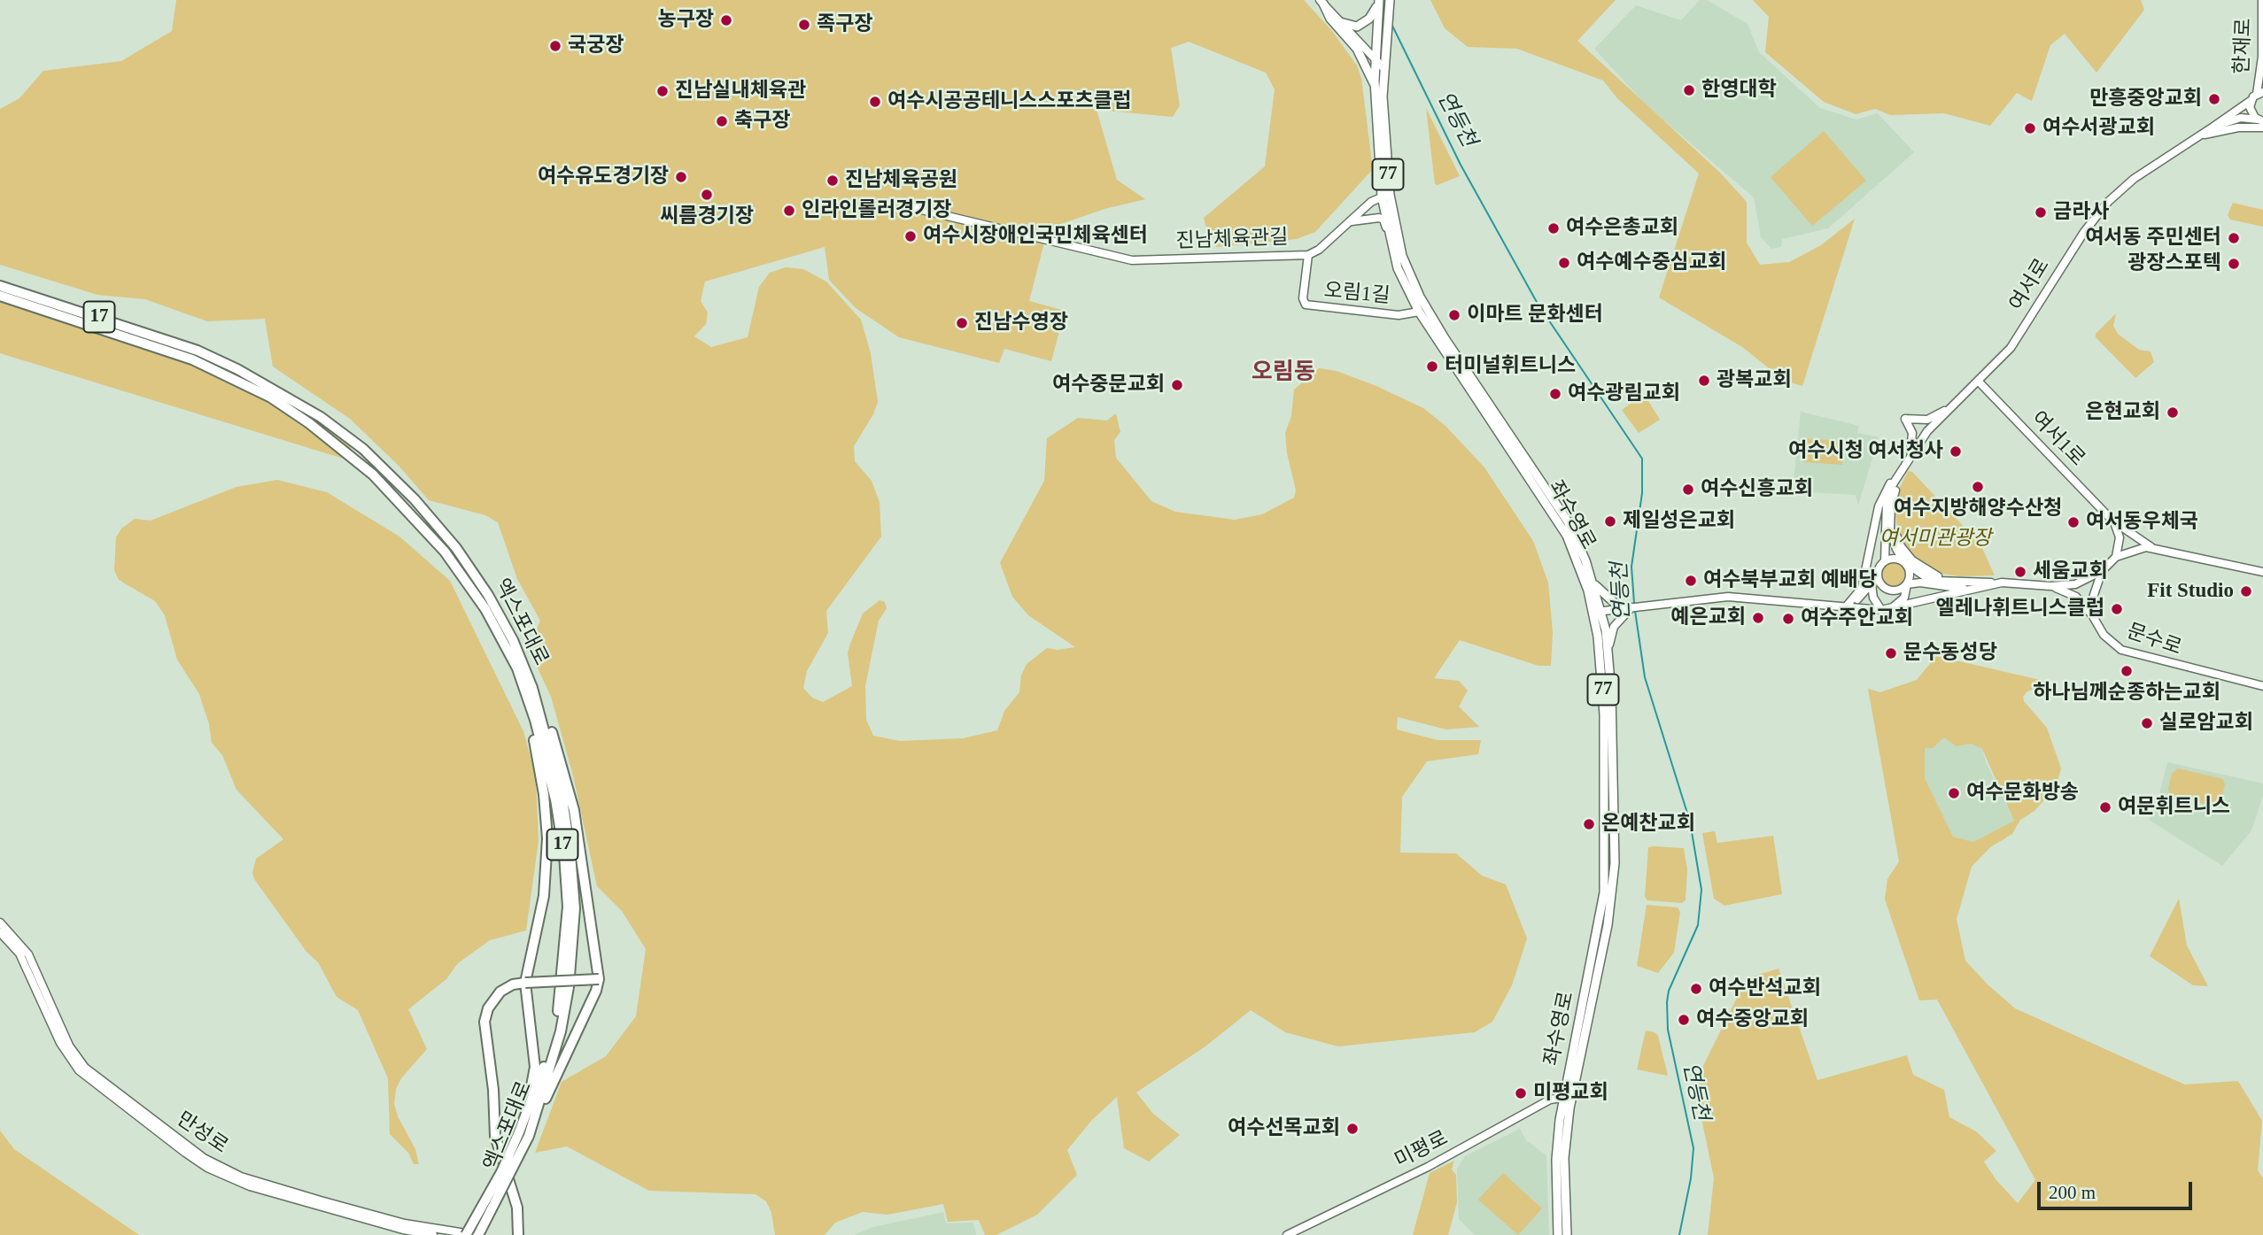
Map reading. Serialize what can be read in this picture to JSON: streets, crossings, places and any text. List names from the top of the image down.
{
  "streets": {
    "highway": ["17", "엑스포대로"],
    "main road": ["77", "좌수영로"],
    "street": [
      "한재로",
      "진남체육관길",
      "여서로",
      "오림1길",
      "여서1로",
      "문수로",
      "만성로",
      "미평로"
    ]
  },
  "crossings": [
    ["한재로", "여서로"],
    ["77", "좌수영로"],
    ["진남체육관길", "오림1길"],
    ["진남체육관길", "좌수영로"],
    ["여서로", "여서1로"],
    ["오림1길", "좌수영로"],
    ["좌수영로", "미평로"],
    ["엑스포대로", "만성로"]
  ],
  "districts": ["오림동"],
  "water": ["연등천"],
  "parks": ["여서미관광장"],
  "places": [
    "농구장",
    "족구장",
    "국궁장",
    "한영대학",
    "진남실내체육관",
    "만흥중앙교회",
    "여수시공공테니스스포츠클럽",
    "축구장",
    "여수서광교회",
    "여수유도경기장",
    "진남체육공원",
    "씨름경기장",
    "인라인롤러경기장",
    "금라사",
    "여수은총교회",
    "여수시장애인국민체육센터",
    "여서동 주민센터",
    "여수예수중심교회",
    "광장스포텍",
    "이마트 문화센터",
    "진남수영장",
    "터미널휘트니스",
    "광복교회",
    "여수중문교회",
    "여수광림교회",
    "은현교회",
    "여수시청 여서청사",
    "여수지방해양수산청",
    "여수신흥교회",
    "제일성은교회",
    "여서동우체국",
    "세움교회",
    "여수북부교회 예배당",
    "Fit Studio",
    "엘레나휘트니스클럽",
    "예은교회",
    "여수주안교회",
    "문수동성당",
    "하나님께순종하는교회",
    "실로암교회",
    "여수문화방송",
    "여문휘트니스",
    "온예찬교회",
    "여수반석교회",
    "여수중앙교회",
    "미평교회",
    "여수선목교회"
  ],
  "scale_bar": "200 m"
}
